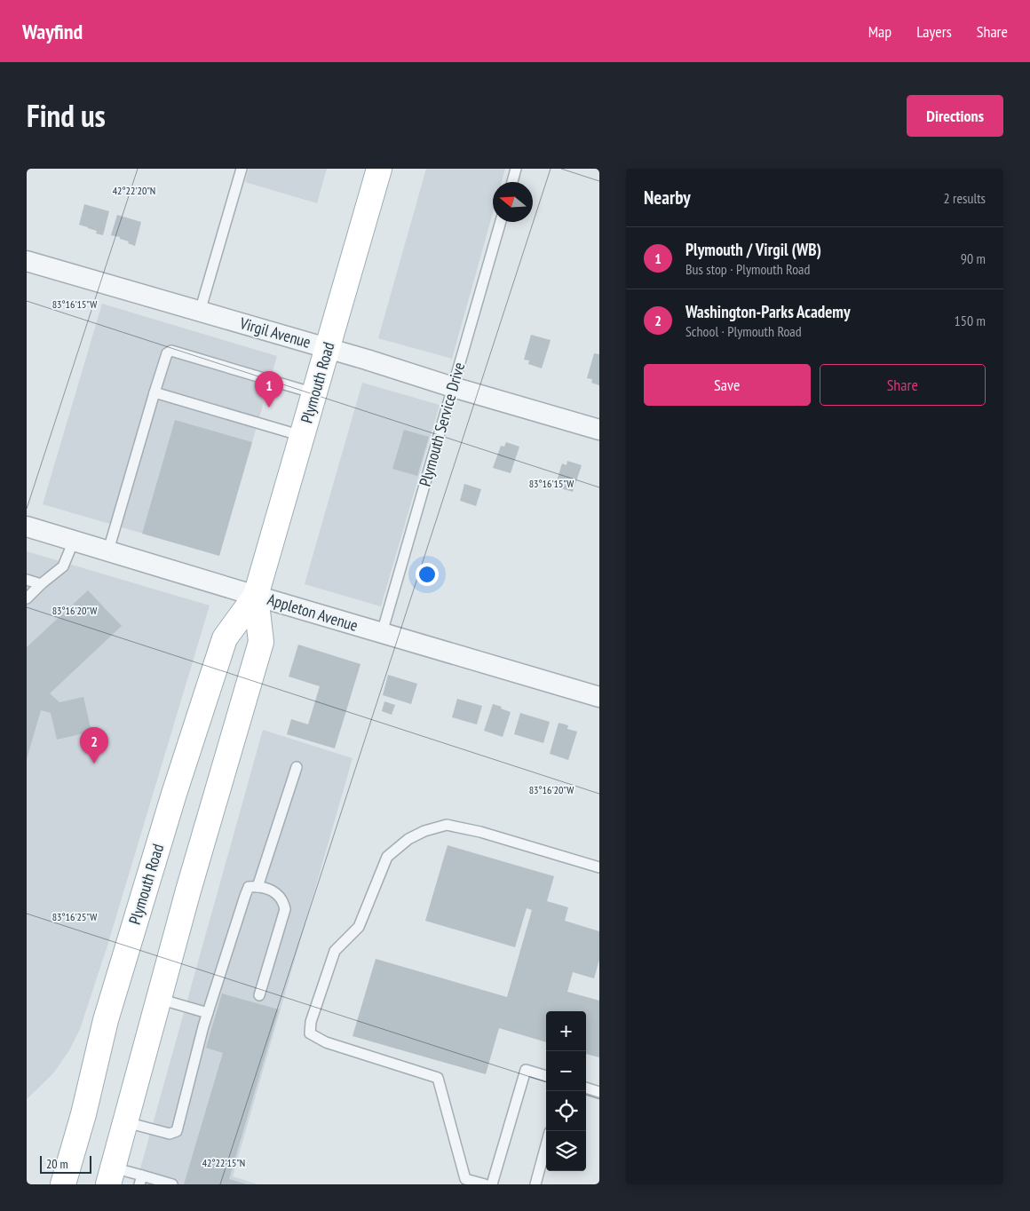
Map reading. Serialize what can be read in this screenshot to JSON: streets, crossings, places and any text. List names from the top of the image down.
{
  "streets": {
    "main road": ["Plymouth Road"],
    "street": ["Virgil Avenue", "Appleton Avenue"],
    "lane": ["Plymouth Service Drive"]
  },
  "crossings": [
    ["Virgil Avenue", "Plymouth Road"],
    ["Virgil Avenue", "Plymouth Service Drive"],
    ["Plymouth Road", "Appleton Avenue"],
    ["Plymouth Service Drive", "Appleton Avenue"]
  ],
  "scale_bar": "20 m",
  "north": "left",
  "page": {
    "header": "Wayfind",
    "nav": ["Map", "Layers", "Share"],
    "title": "Find us",
    "buttons": [
      "Directions",
      ["Save", "Share"]
    ],
    "heading": ["Nearby", "2 results"],
    "list": [
      {
        "mark": "1",
        "name": "Plymouth / Virgil (WB)",
        "note": "Bus stop · Plymouth Road",
        "value": "90 m"
      },
      {
        "mark": "2",
        "name": "Washington-Parks Academy",
        "note": "School · Plymouth Road",
        "value": "150 m"
      }
    ],
    "pins": ["1", "2"],
    "map_buttons": ["+", "−"],
    "scale": "20 m"
  },
  "coordinates": [
    "42°22'20\"N",
    "83°16'15\"W",
    "83°16'20\"W",
    "83°16'25\"W",
    "42°22'15\"N"
  ]
}
